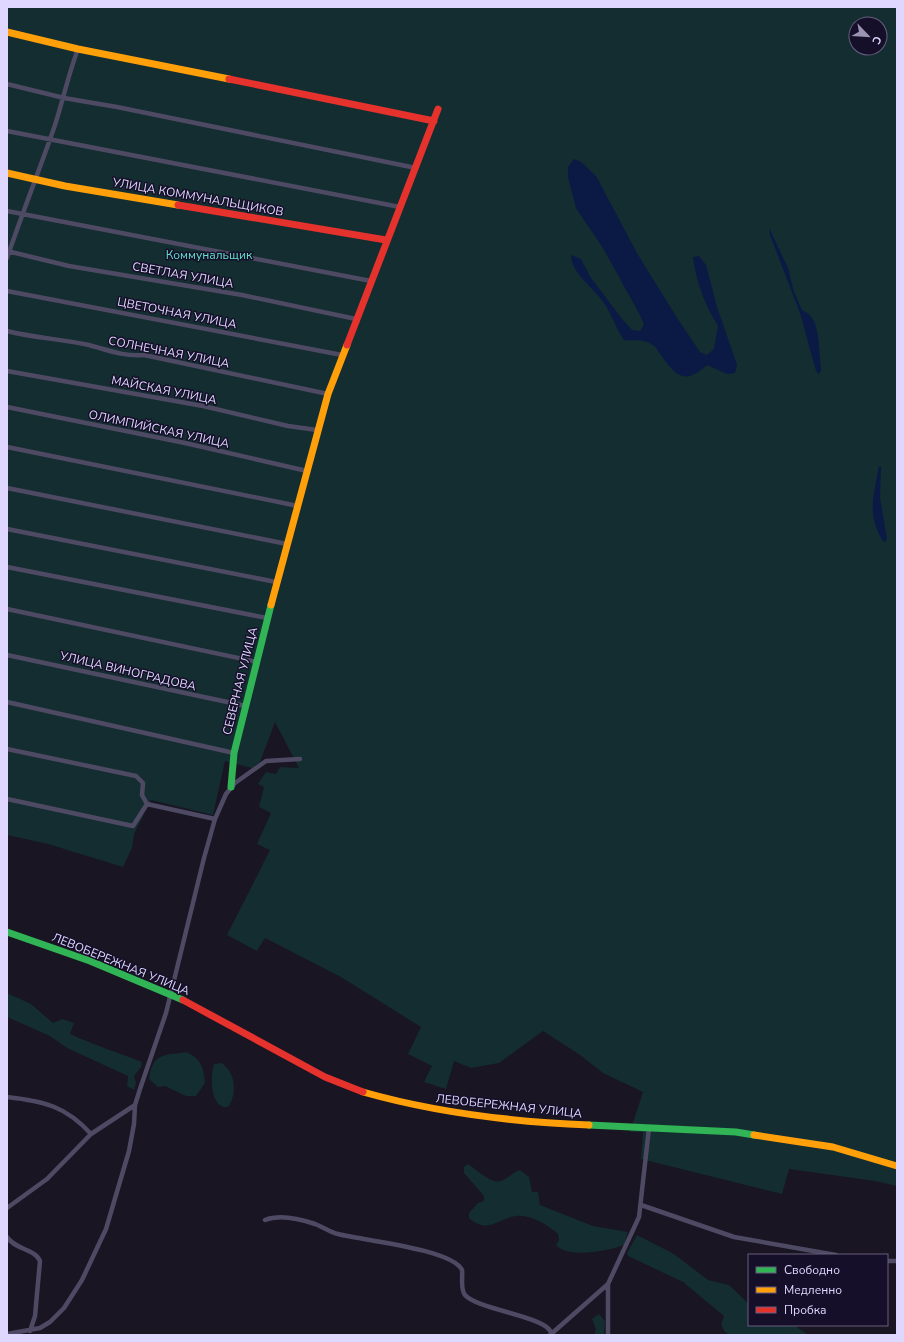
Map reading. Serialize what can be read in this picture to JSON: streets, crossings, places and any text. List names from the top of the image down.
{
  "streets": {
    "street": [
      "УЛИЦА КОММУНАЛЬЩИКОВ",
      "СВЕТЛАЯ УЛИЦА",
      "ЦВЕТОЧНАЯ УЛИЦА",
      "СОЛНЕЧНАЯ УЛИЦА",
      "МАЙСКАЯ УЛИЦА",
      "ОЛИМПИЙСКАЯ УЛИЦА",
      "УЛИЦА ВИНОГРАДОВА",
      "СЕВЕРНАЯ УЛИЦА",
      "ЛЕВОБЕРЕЖНАЯ УЛИЦА"
    ]
  },
  "crossings": [
    ["УЛИЦА КОММУНАЛЬЩИКОВ", "СЕВЕРНАЯ УЛИЦА"],
    ["СВЕТЛАЯ УЛИЦА", "СЕВЕРНАЯ УЛИЦА"],
    ["ЦВЕТОЧНАЯ УЛИЦА", "СЕВЕРНАЯ УЛИЦА"],
    ["СОЛНЕЧНАЯ УЛИЦА", "СЕВЕРНАЯ УЛИЦА"],
    ["МАЙСКАЯ УЛИЦА", "СЕВЕРНАЯ УЛИЦА"],
    ["ОЛИМПИЙСКАЯ УЛИЦА", "СЕВЕРНАЯ УЛИЦА"],
    ["УЛИЦА ВИНОГРАДОВА", "СЕВЕРНАЯ УЛИЦА"]
  ],
  "parks": ["Коммунальщик"],
  "legend": ["Свободно", "Медленно", "Пробка"],
  "north": "bottom right"
}
